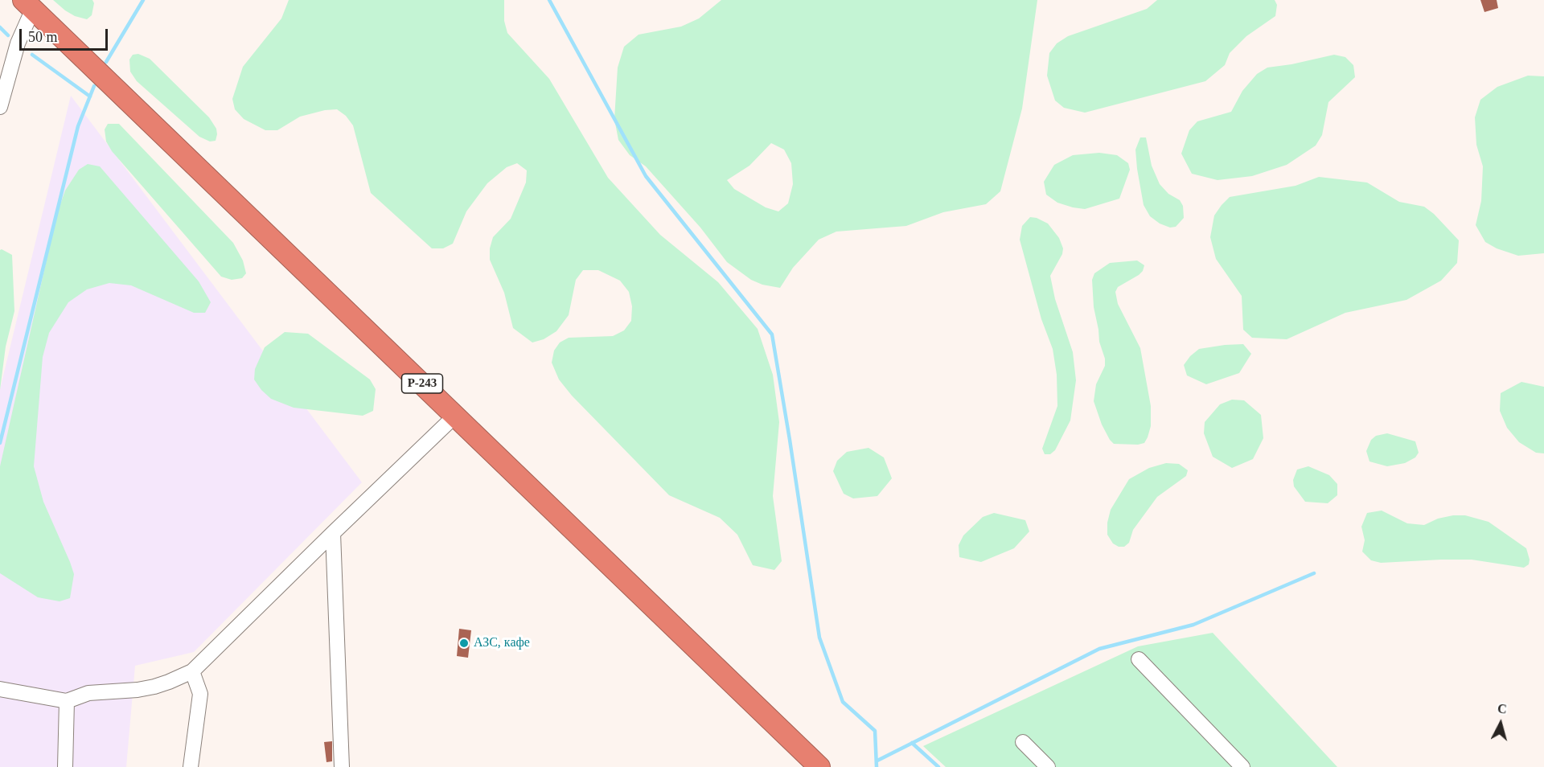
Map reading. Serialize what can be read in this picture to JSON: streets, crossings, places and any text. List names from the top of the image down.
{
  "streets": {
    "highway": ["Р-243"]
  },
  "places": ["АЗС, кафе"],
  "scale_bar": "50 m",
  "north": "top"
}
